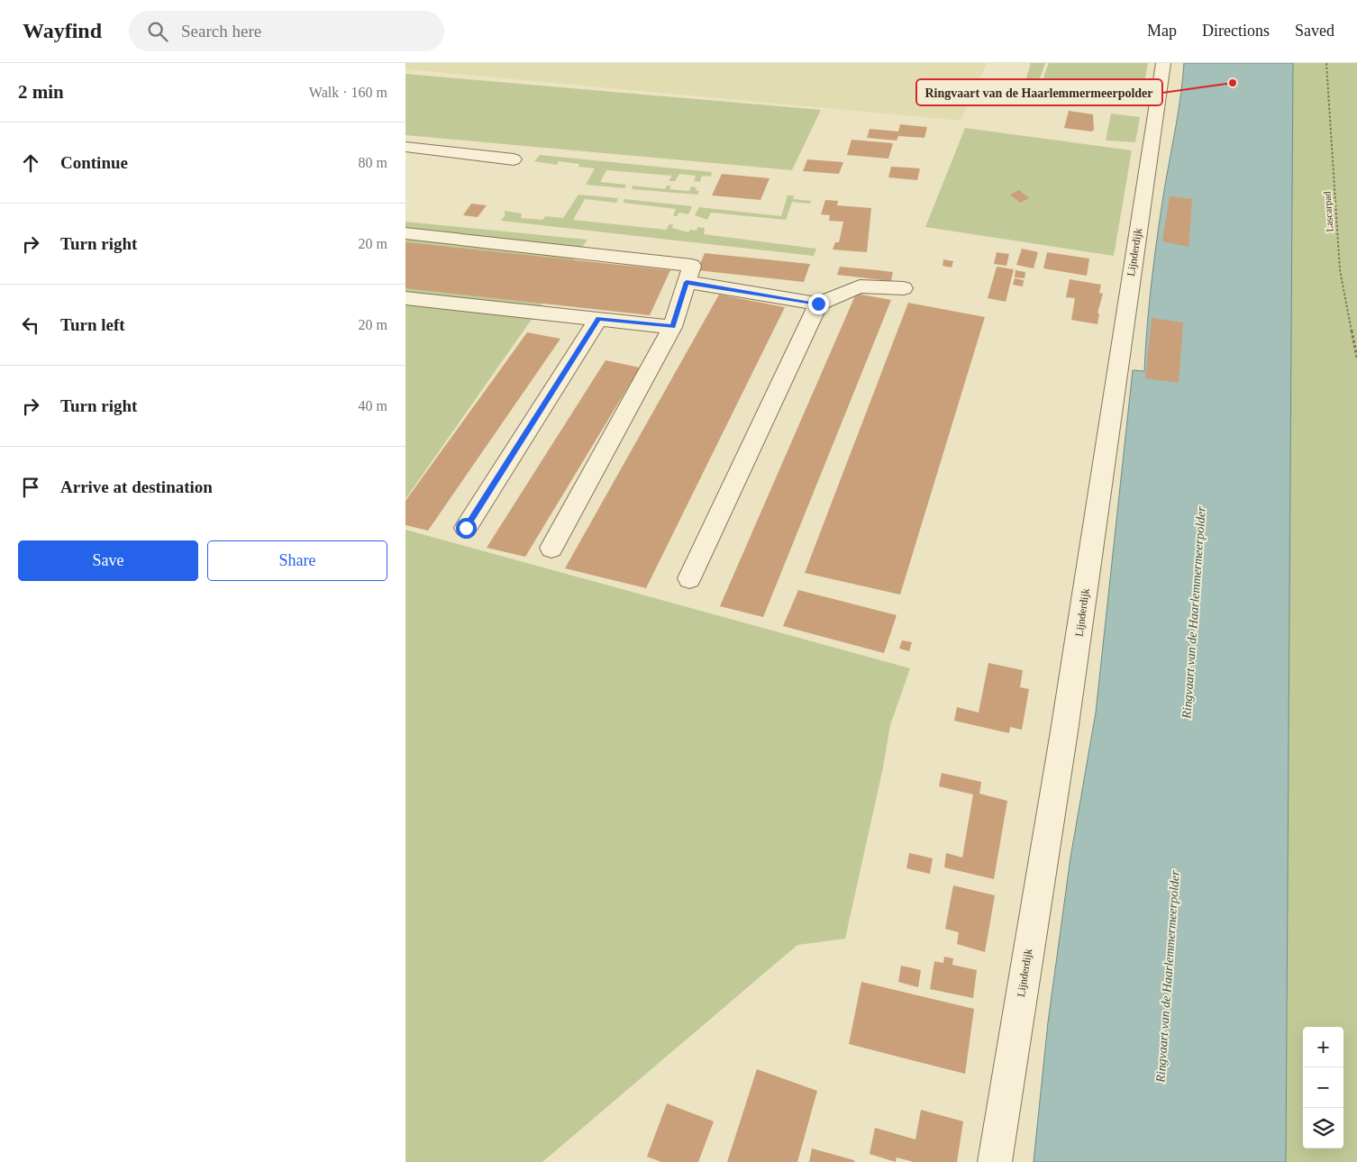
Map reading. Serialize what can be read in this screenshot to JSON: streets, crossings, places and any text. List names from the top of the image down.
{
  "streets": {
    "street": ["Lijnderdijk"],
    "path": ["Lascarpad"]
  },
  "water": ["Ringvaart van de Haarlemmermeerpolder"],
  "places": ["Ringvaart van de Haarlemmermeerpolder"],
  "page": {
    "header": "Wayfind",
    "search": "Search here",
    "nav": ["Map", "Directions", "Saved"],
    "heading": ["2 min", "Walk · 160 m"],
    "list": [
      ["Continue", "80 m"],
      ["Turn right", "20 m"],
      ["Turn left", "20 m"],
      ["Turn right", "40 m"],
      "Arrive at destination"
    ],
    "buttons": ["Save", "Share"],
    "map_buttons": ["+", "−"]
  }
}
